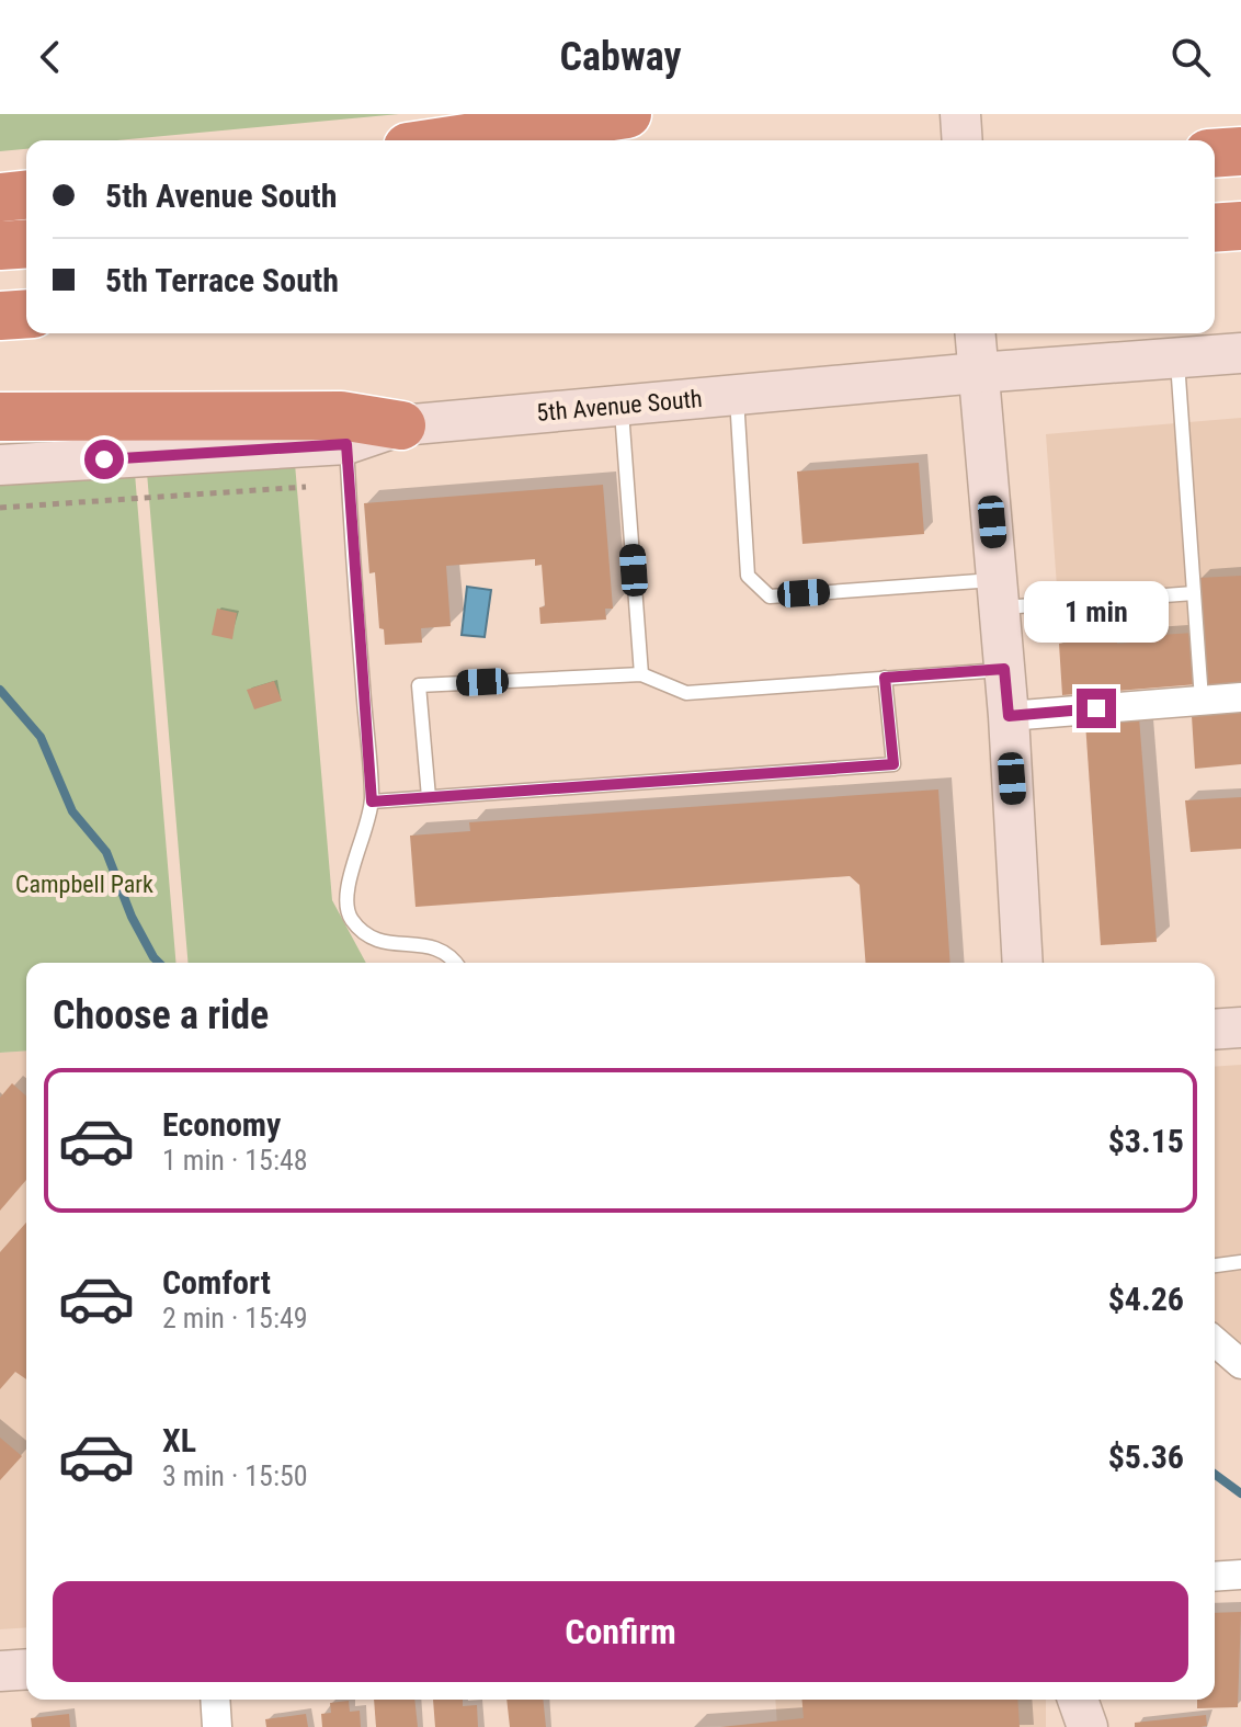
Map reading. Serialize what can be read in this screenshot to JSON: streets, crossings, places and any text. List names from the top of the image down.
{
  "streets": {
    "main road": ["5th Avenue South"]
  },
  "parks": ["Campbell Park"],
  "page": {
    "header": "Cabway",
    "banner": ["5th Avenue South", "5th Terrace South"],
    "bubble": "1 min",
    "heading": "Choose a ride",
    "list": [
      {
        "name": "Economy",
        "note": "1 min · 15:48",
        "value": "$3.15"
      },
      {
        "name": "Comfort",
        "note": "2 min · 15:49",
        "value": "$4.26"
      },
      {
        "name": "XL",
        "note": "3 min · 15:50",
        "value": "$5.36"
      }
    ],
    "buttons": "Confirm"
  }
}
